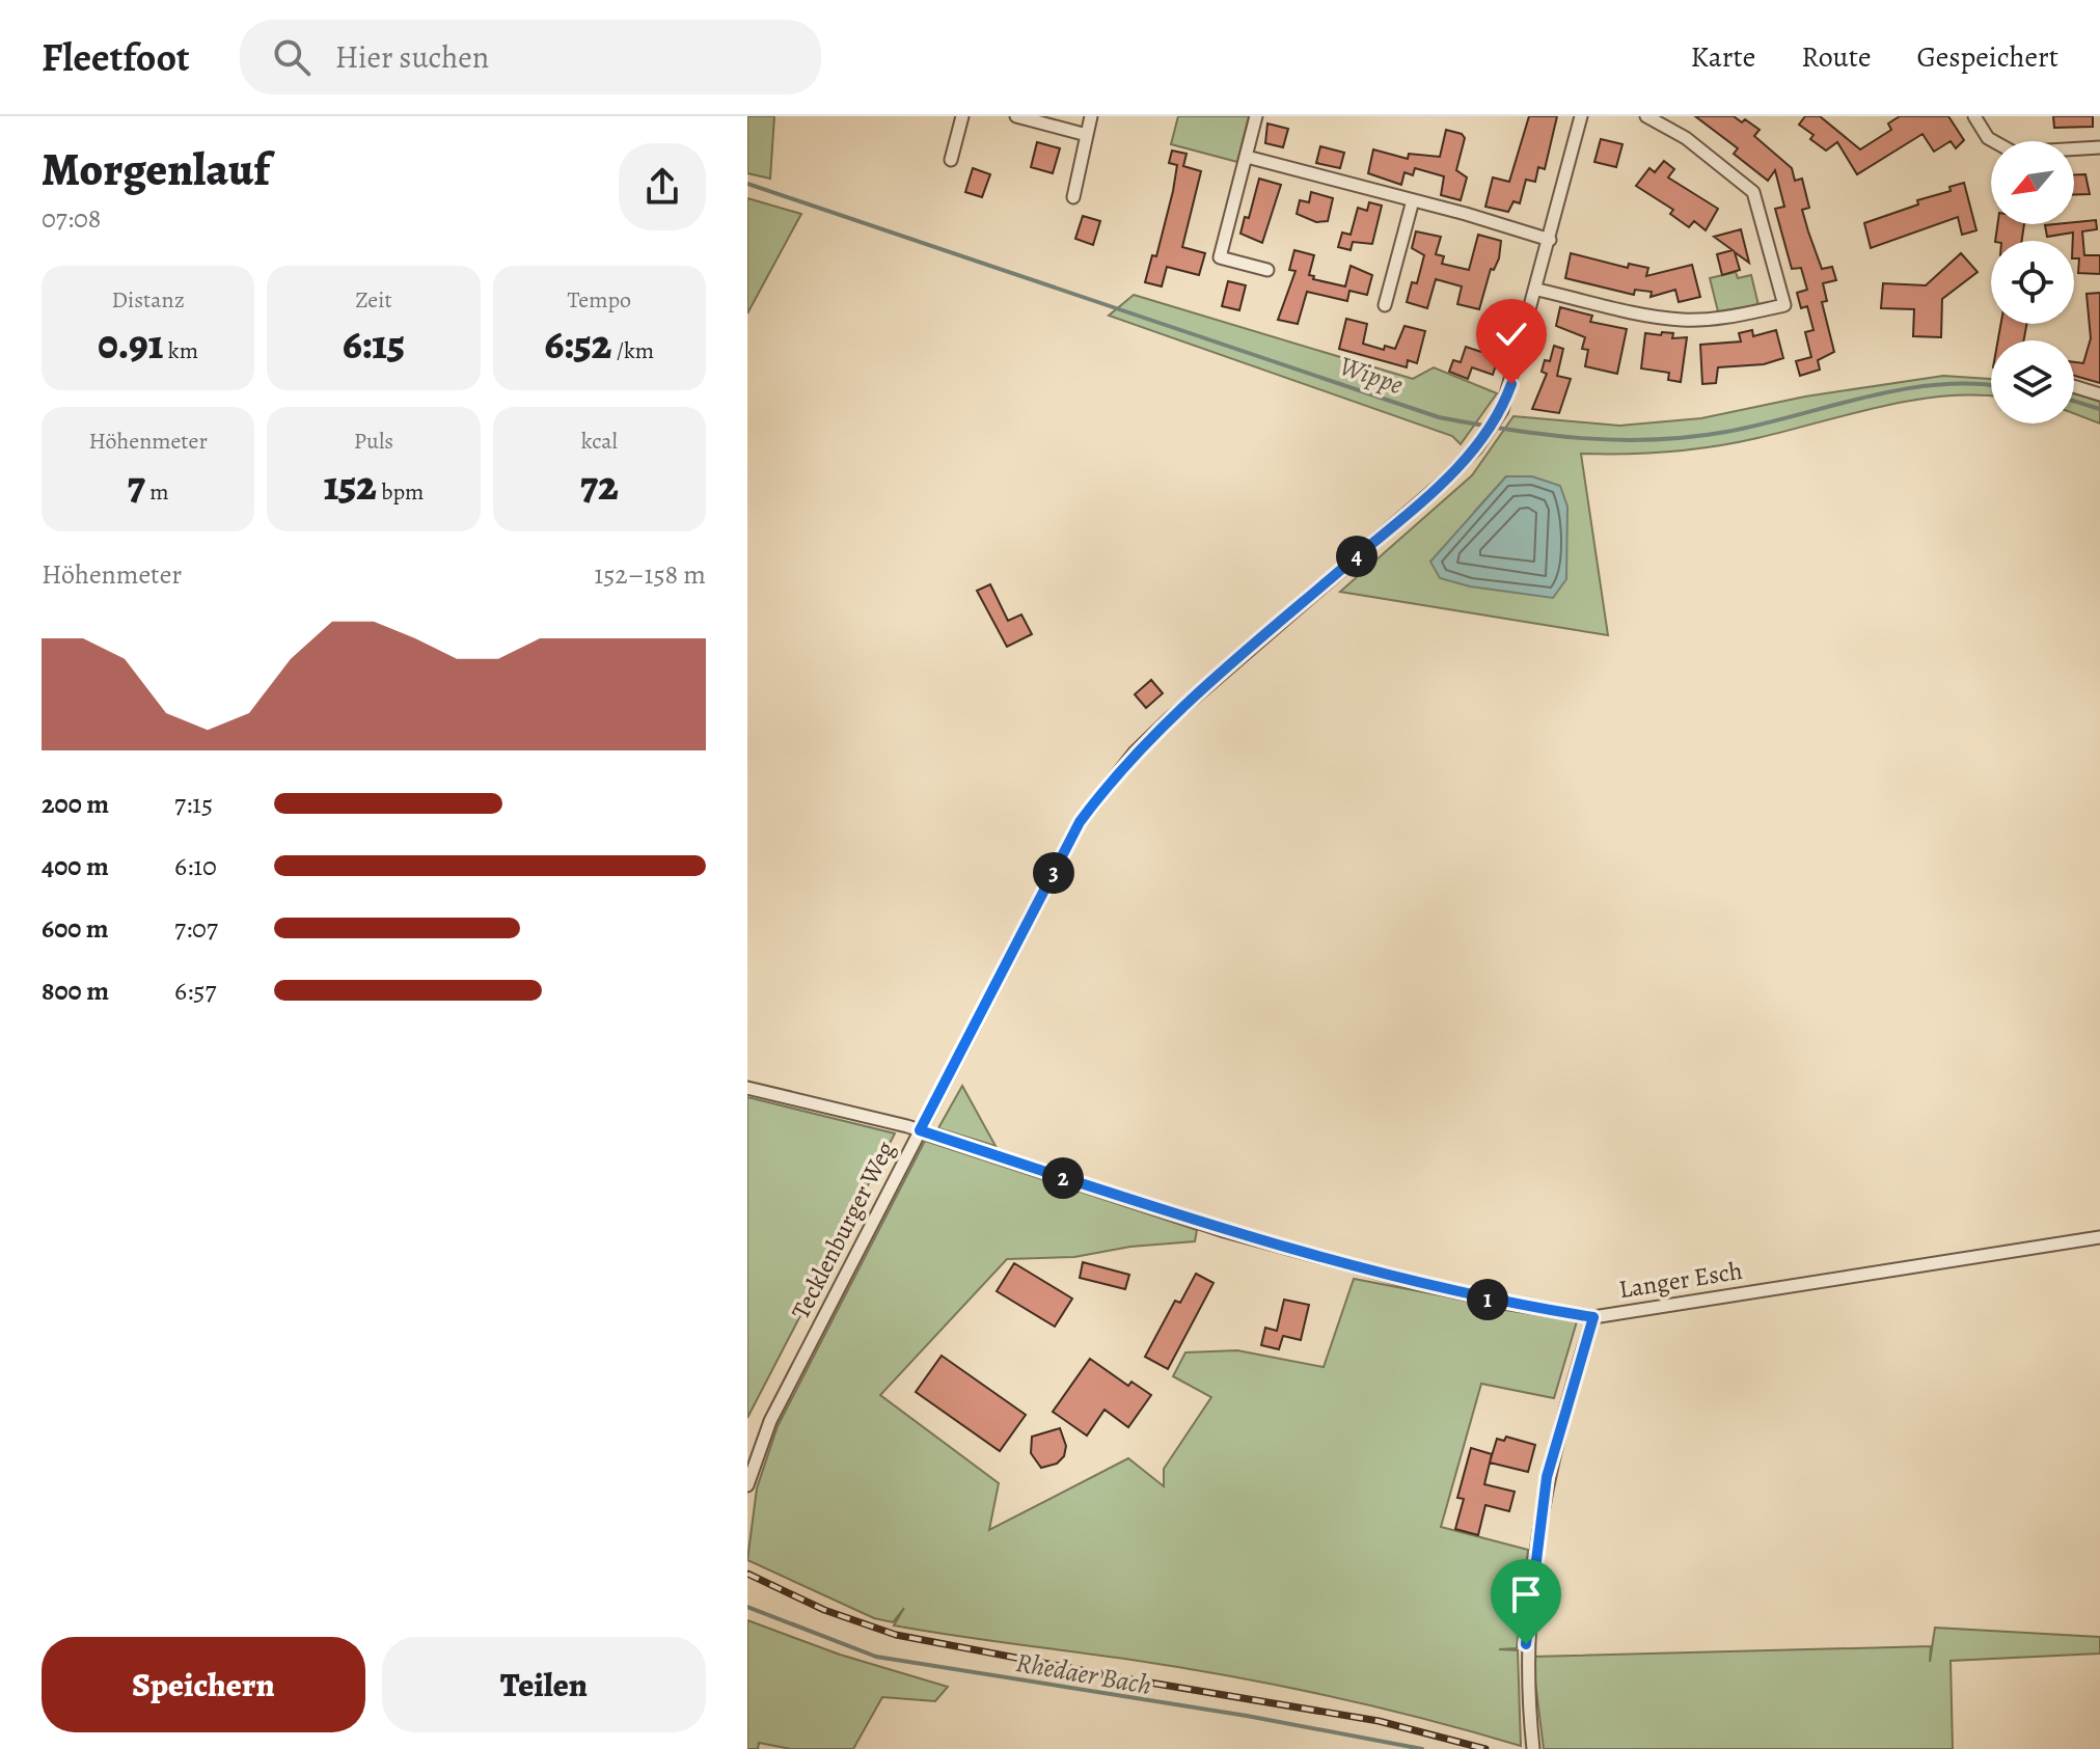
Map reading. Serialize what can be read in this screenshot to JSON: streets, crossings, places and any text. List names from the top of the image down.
{
  "streets": {
    "street": ["Tecklenburger Weg", "Langer Esch"]
  },
  "crossings": [
    ["Tecklenburger Weg", "Langer Esch"]
  ],
  "water": ["Wippe", "Rhedaer Bach"],
  "north": "bottom left",
  "page": {
    "header": "Fleetfoot",
    "search": "Hier suchen",
    "nav": ["Karte", "Route", "Gespeichert"],
    "heading": ["Morgenlauf", "07:08"],
    "stats": [
      ["Distanz", "0.91 km"],
      ["Zeit", "6:15"],
      ["Tempo", "6:52 /km"],
      ["Höhenmeter", "7 m"],
      ["Puls", "152 bpm"],
      ["kcal", "72"]
    ],
    "pins": [
      "4",
      "3",
      "2",
      "1"
    ],
    "chart": ["Höhenmeter", "152–158 m"],
    "list": [
      {
        "name": "200 m",
        "note": "7:15"
      },
      {
        "name": "400 m",
        "note": "6:10"
      },
      {
        "name": "600 m",
        "note": "7:07"
      },
      {
        "name": "800 m",
        "note": "6:57"
      }
    ],
    "buttons": ["Speichern", "Teilen"]
  }
}
